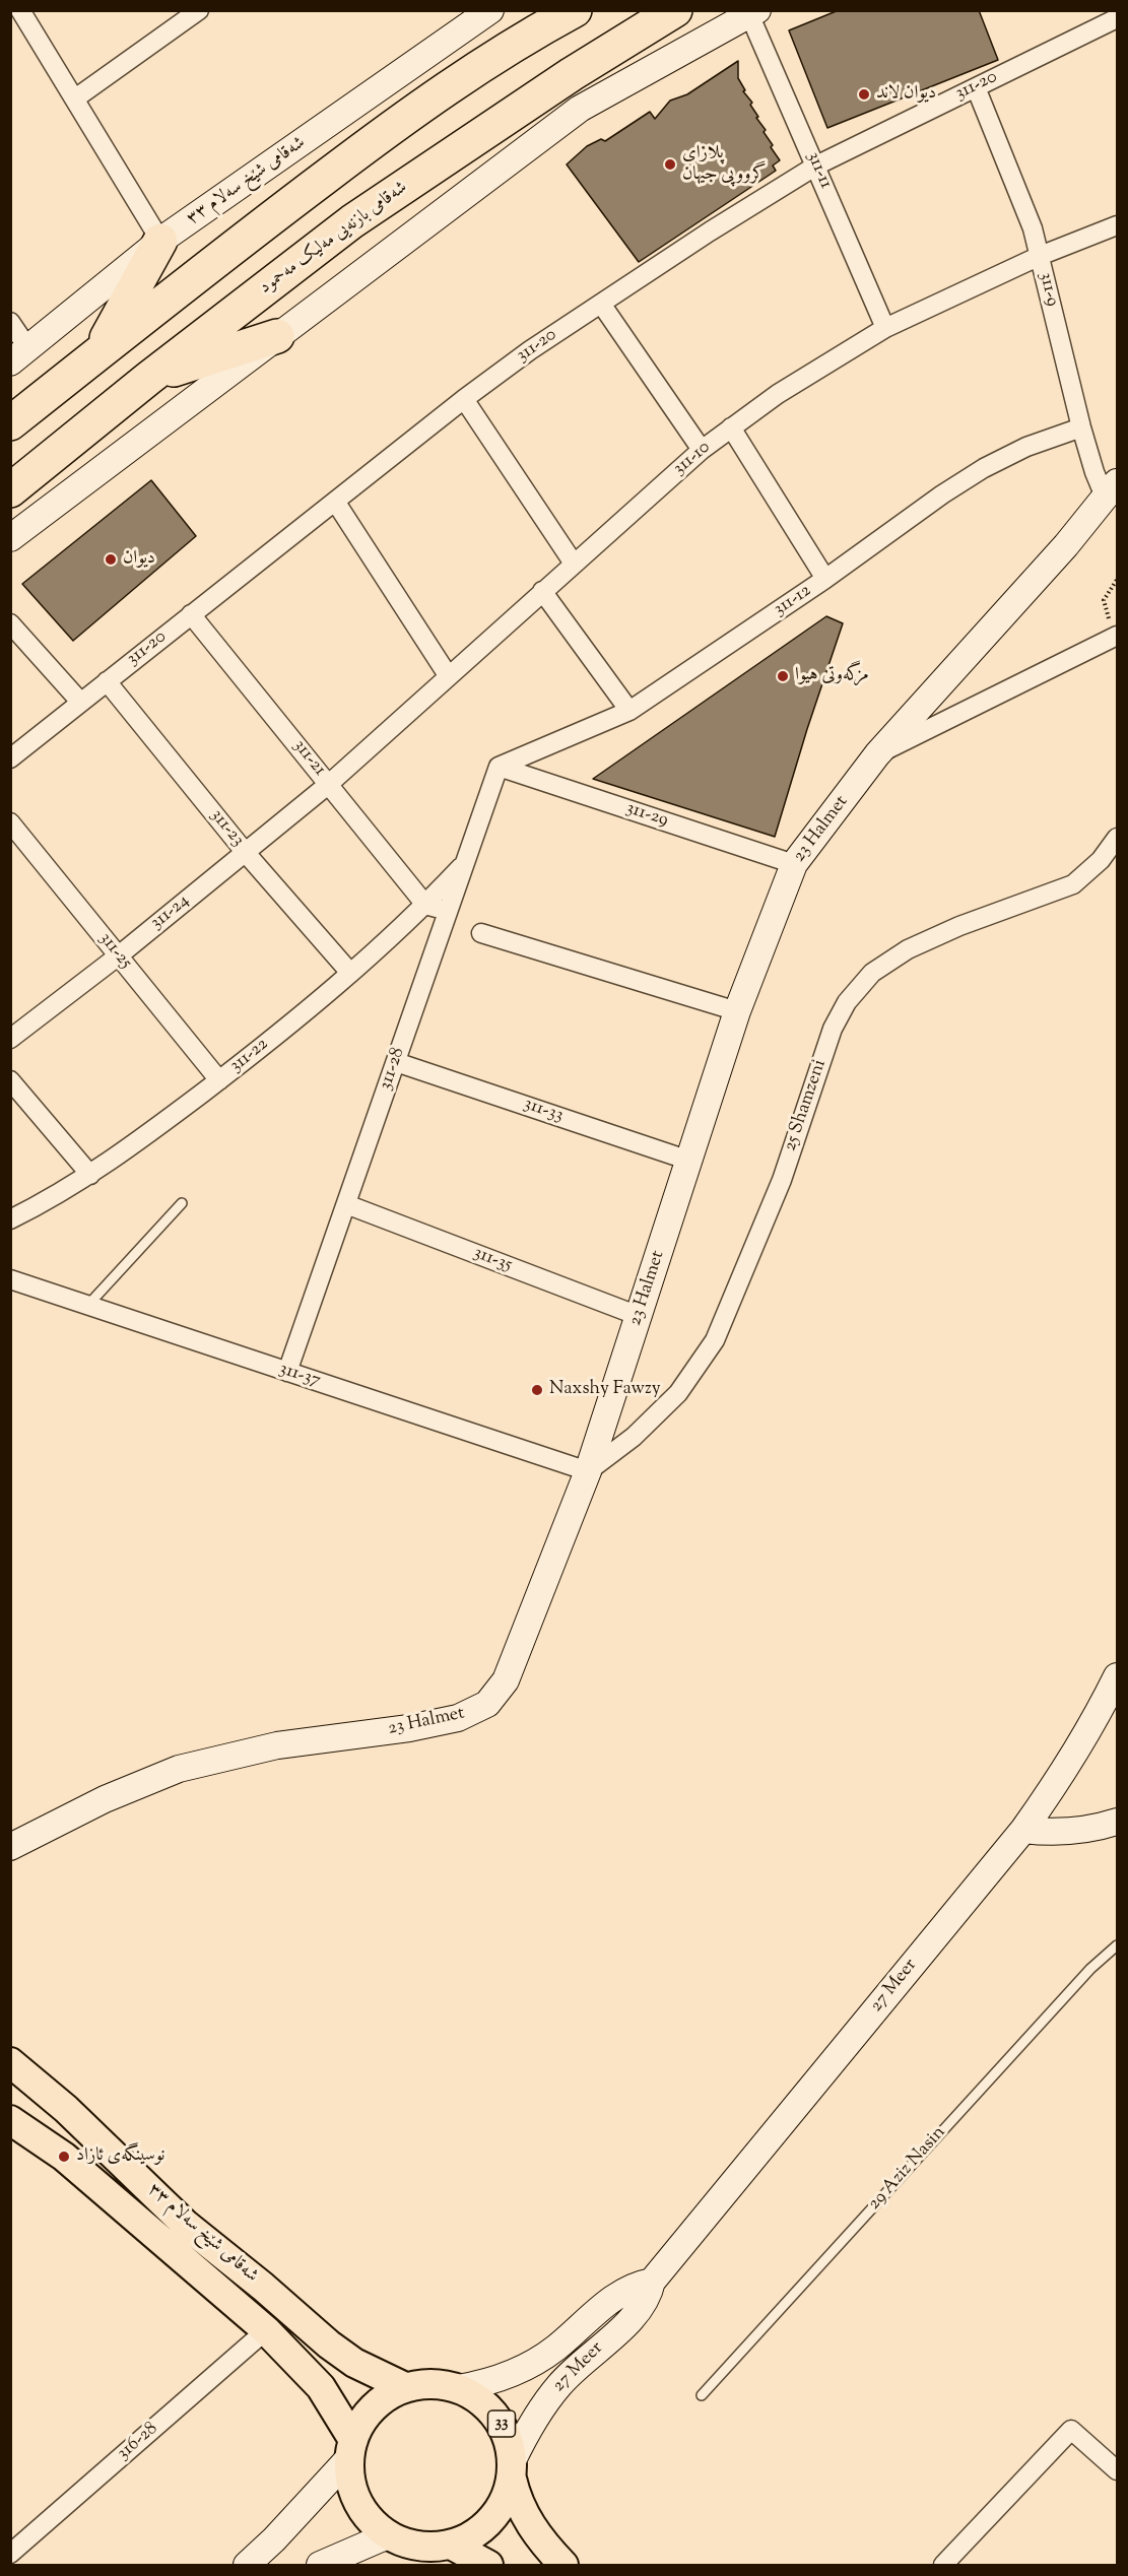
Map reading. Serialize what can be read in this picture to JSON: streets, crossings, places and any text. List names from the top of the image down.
{
  "streets": {
    "highway": ["شەقامی بازنەیی مەلیک مەحمود"],
    "main road": ["شەقامی شێخ سەلام ٣٣", "33"],
    "street": [
      "311-20",
      "311-11",
      "311-9",
      "311-10",
      "311-12",
      "311-21",
      "311-29",
      "311-23",
      "23 Halmet",
      "311-24",
      "311-25",
      "311-22",
      "311-28",
      "25 Shamzeni",
      "311-33",
      "311-35",
      "311-37",
      "27 Meer",
      "316-28"
    ],
    "lane": ["29 Aziz Nasin"]
  },
  "crossings": [
    ["311-20", "311-11"],
    ["311-20", "311-9"],
    ["311-20", "311-21"],
    ["311-20", "311-23"],
    ["311-11", "311-10"],
    ["شەقامی شێخ سەلام ٣٣", "27 Meer"],
    ["شەقامی شێخ سەلام ٣٣", "33"],
    ["شەقامی شێخ سەلام ٣٣", "316-28"],
    ["311-9", "311-10"],
    ["311-9", "311-12"],
    ["311-9", "23 Halmet"],
    ["311-10", "311-21"],
    ["311-10", "311-24"],
    ["311-12", "311-29"],
    ["311-12", "311-28"],
    ["311-21", "311-24"],
    ["311-21", "311-22"],
    ["311-29", "23 Halmet"],
    ["311-29", "311-28"],
    ["311-23", "311-24"],
    ["311-23", "311-22"],
    ["23 Halmet", "25 Shamzeni"],
    ["23 Halmet", "311-33"],
    ["23 Halmet", "311-35"],
    ["23 Halmet", "311-37"],
    ["311-24", "311-25"],
    ["311-25", "311-22"],
    ["311-22", "311-28"],
    ["311-28", "311-33"],
    ["311-28", "311-35"],
    ["311-28", "311-37"],
    ["25 Shamzeni", "311-37"],
    ["27 Meer", "33"]
  ],
  "places": [
    "دیوان لاند",
    "پلازای گرووپی جیهان",
    "دیوان",
    "مزگەوتی هیوا",
    "Naxshy Fawzy",
    "نوسینگەی ئازاد"
  ]
}
